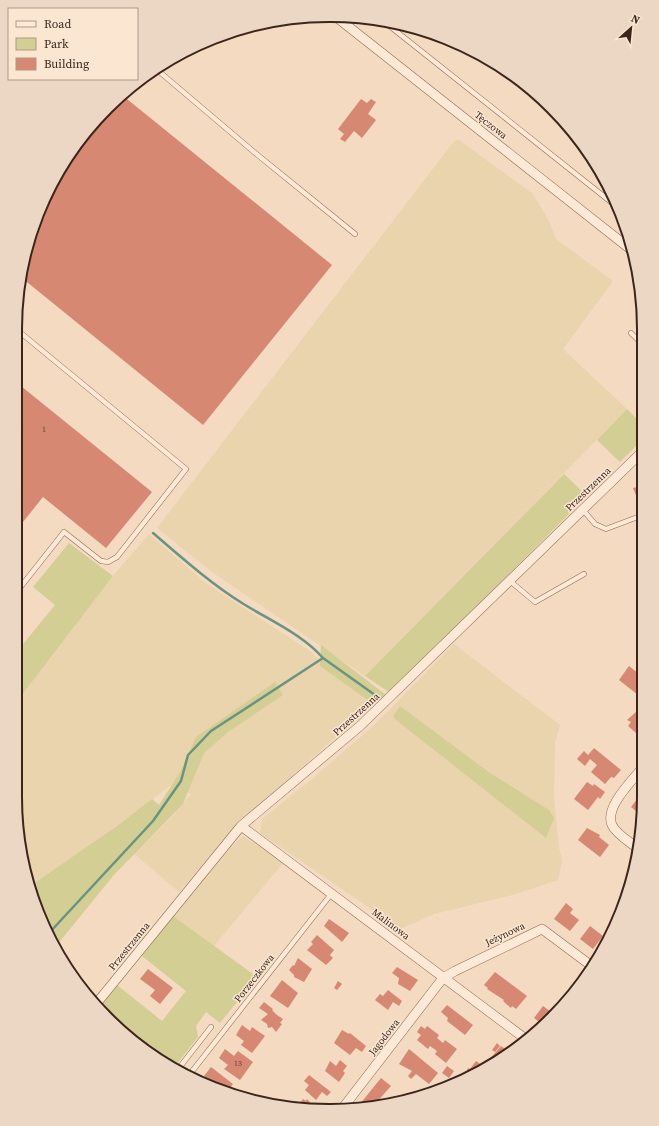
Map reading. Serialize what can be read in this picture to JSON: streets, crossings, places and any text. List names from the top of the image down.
{
  "streets": {
    "street": [
      "Tęczowa",
      "Przestrzenna",
      "Malinowa",
      "Jeżynowa",
      "Jagodowa"
    ],
    "lane": ["Porzeczkowa"]
  },
  "crossings": [
    ["Przestrzenna", "Malinowa"],
    ["Malinowa", "Jeżynowa"],
    ["Malinowa", "Porzeczkowa"],
    ["Malinowa", "Jagodowa"],
    ["Jeżynowa", "Jagodowa"]
  ],
  "house_numbers": ["1", "13"],
  "legend": ["Road", "Park", "Building"],
  "north": "top right"
}
